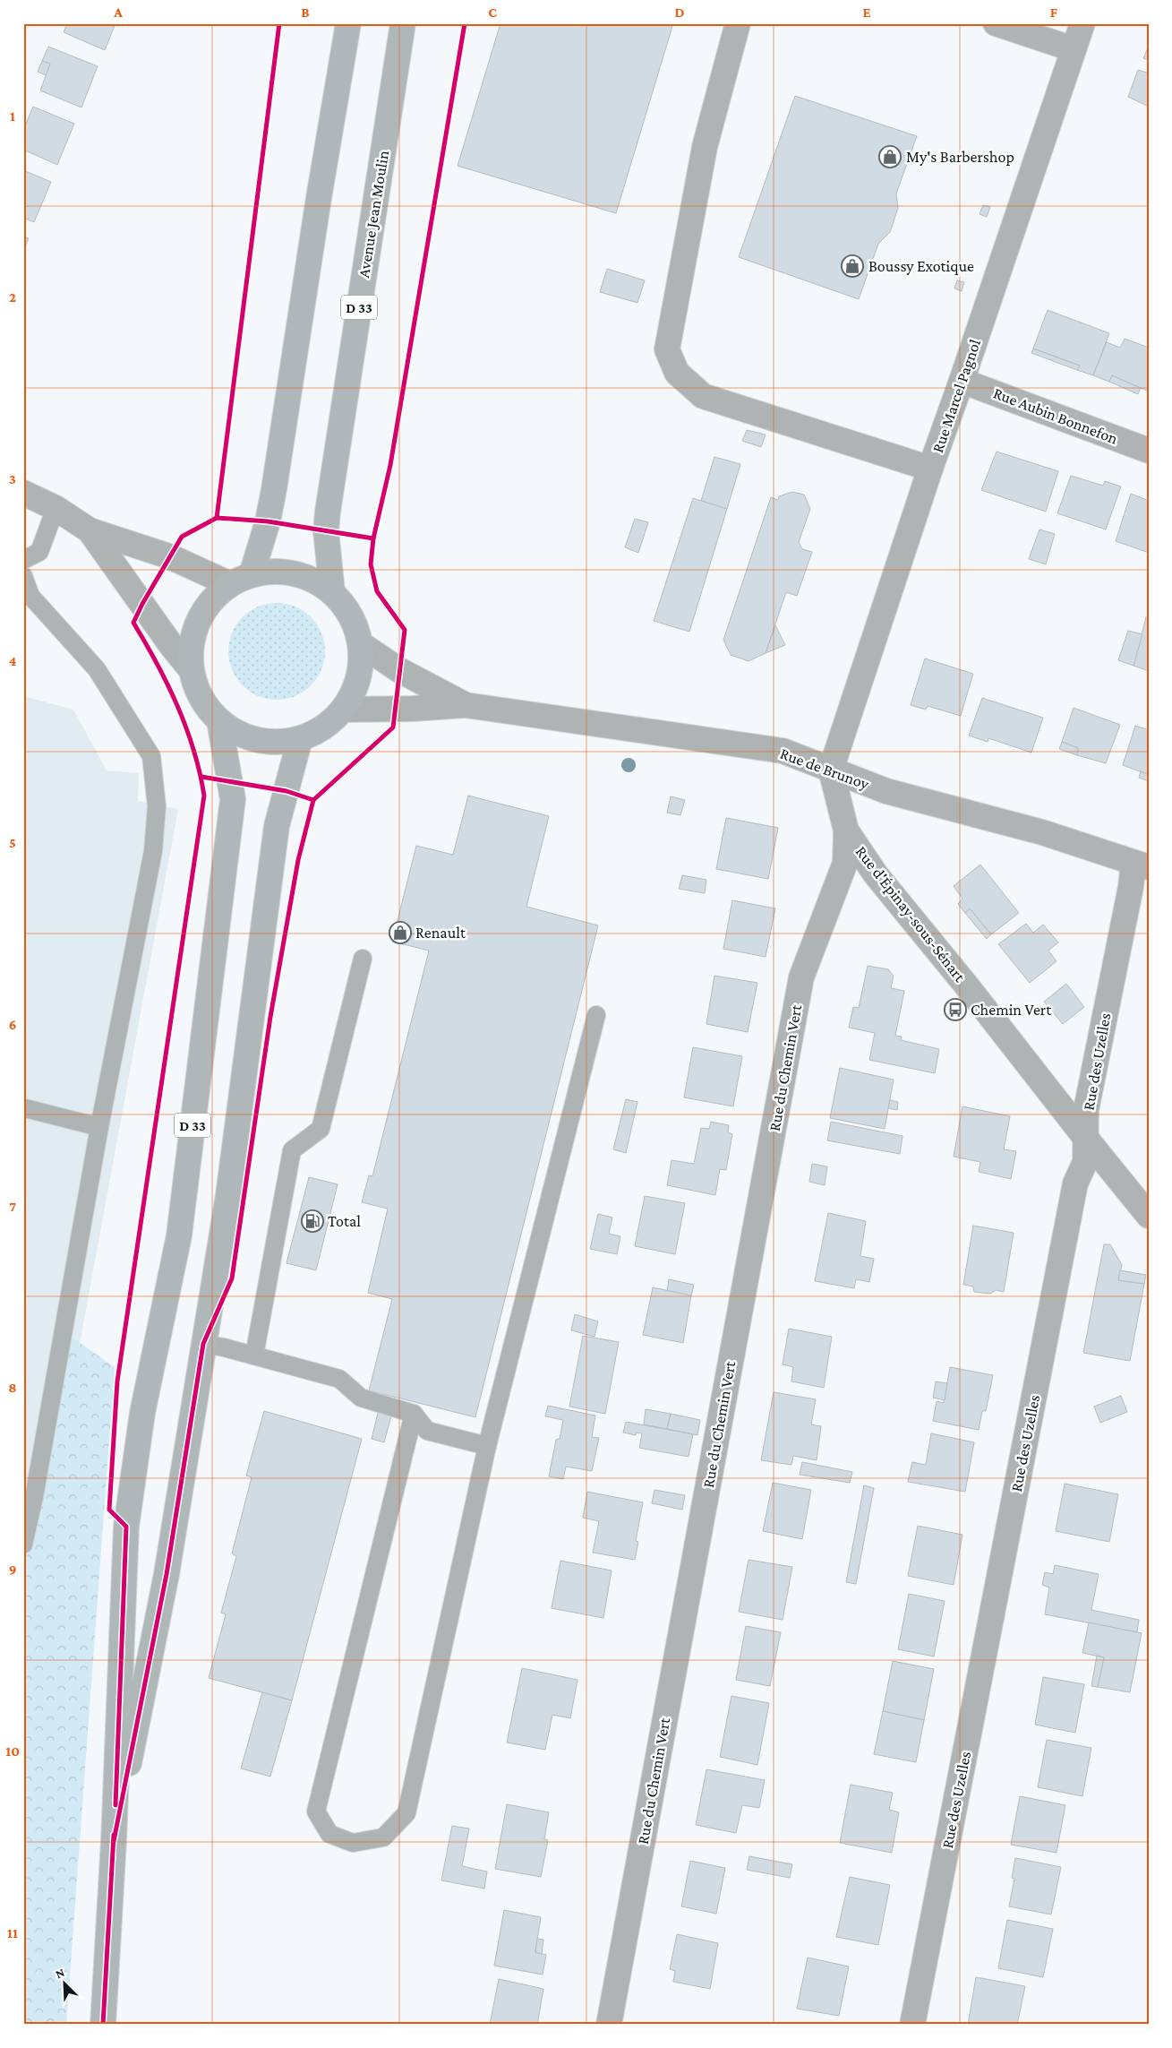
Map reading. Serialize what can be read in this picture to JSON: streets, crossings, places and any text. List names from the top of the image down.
{
  "streets": {
    "main road": ["Avenue Jean Moulin", "D 33"],
    "street": [
      "Rue Marcel Pagnol",
      "Rue Aubin Bonnefon",
      "Rue de Brunoy",
      "Rue d'Épinay-sous-Sénart",
      "Rue des Uzelles",
      "Rue du Chemin Vert"
    ]
  },
  "crossings": [
    ["Rue Marcel Pagnol", "Rue Aubin Bonnefon"],
    ["Rue Marcel Pagnol", "Rue de Brunoy"],
    ["Rue Marcel Pagnol", "Rue d'Épinay-sous-Sénart"],
    ["Rue de Brunoy", "Rue d'Épinay-sous-Sénart"],
    ["Rue de Brunoy", "Rue des Uzelles"],
    ["Rue d'Épinay-sous-Sénart", "Rue des Uzelles"],
    ["Rue d'Épinay-sous-Sénart", "Rue du Chemin Vert"]
  ],
  "places": {
    "shop": ["My's Barbershop", "Boussy Exotique", "Renault"],
    "bus stop": ["Chemin Vert"],
    "fuel station": ["Total"]
  },
  "north": "top left",
  "grid": {
    "columns": [
      "A",
      "B",
      "C",
      "D",
      "E",
      "F"
    ],
    "rows": [
      "1",
      "2",
      "3",
      "4",
      "5",
      "6",
      "7",
      "8",
      "9",
      "10",
      "11"
    ]
  }
}
